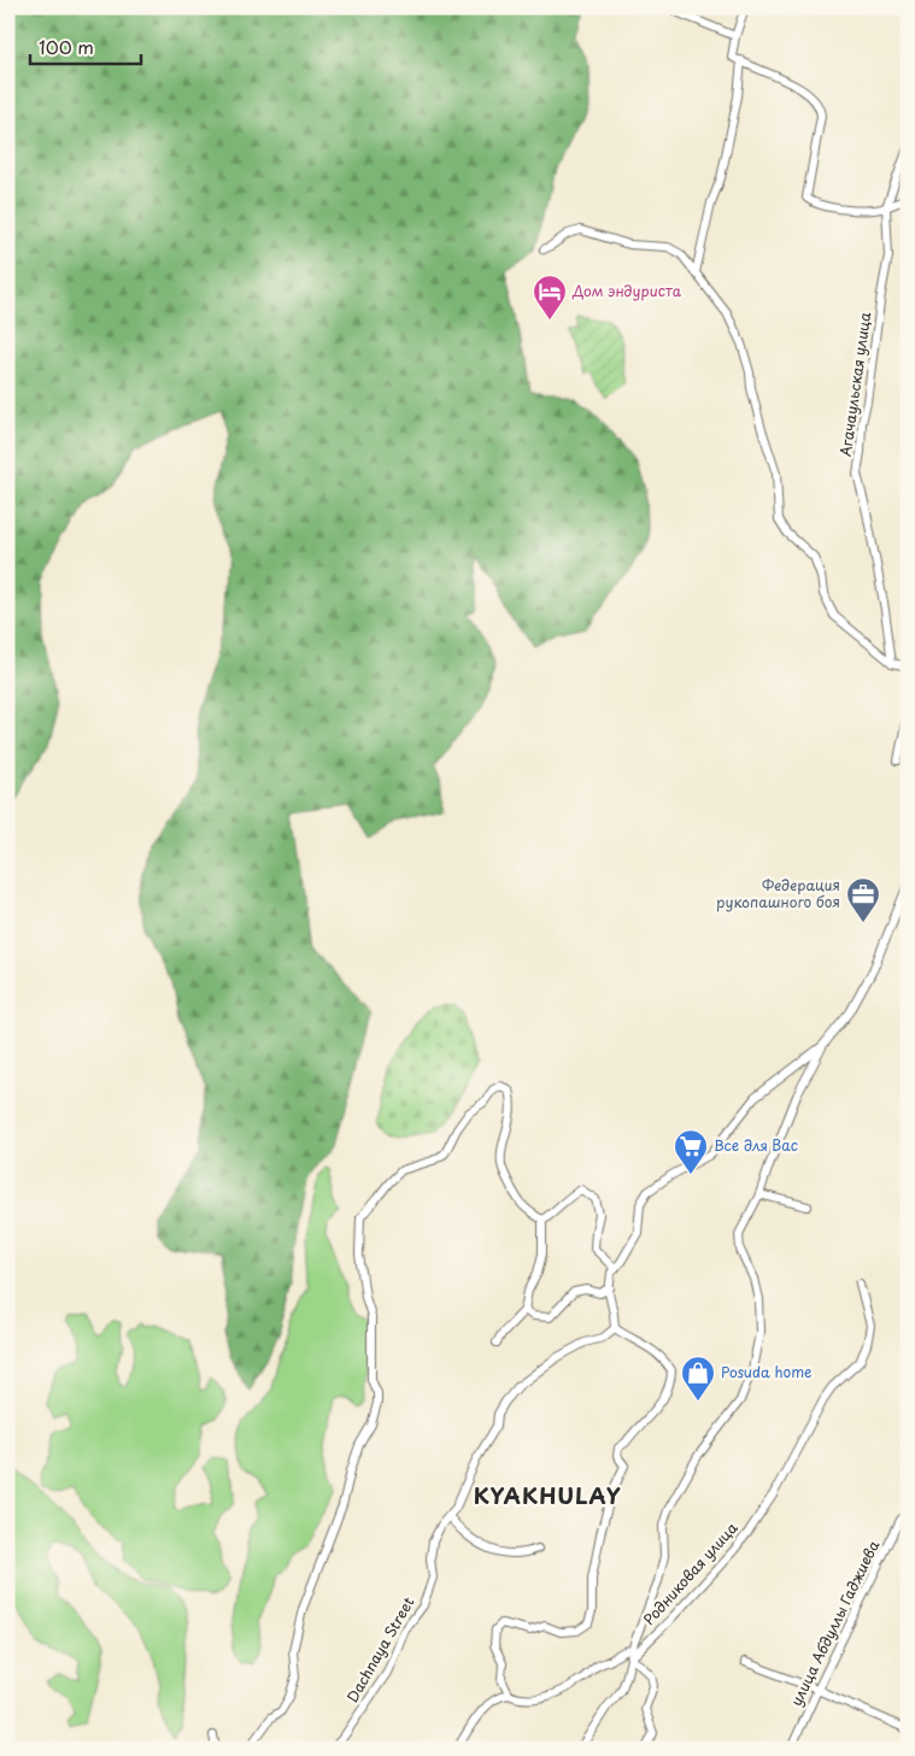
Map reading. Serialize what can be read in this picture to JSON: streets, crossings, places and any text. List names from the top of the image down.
{
  "streets": {
    "street": [
      "Агачаульская улица",
      "Родниковая улица",
      "улица Абдуллы Гаджиева",
      "Dachnaya Street"
    ]
  },
  "districts": ["KYAKHULAY"],
  "places": {
    "hotel": ["Дом эндуриста"],
    "office": ["Федерация рукопашного боя"],
    "supermarket": ["Все для Вас"],
    "shop": ["Posuda home"]
  },
  "scale_bar": "100 m"
}
